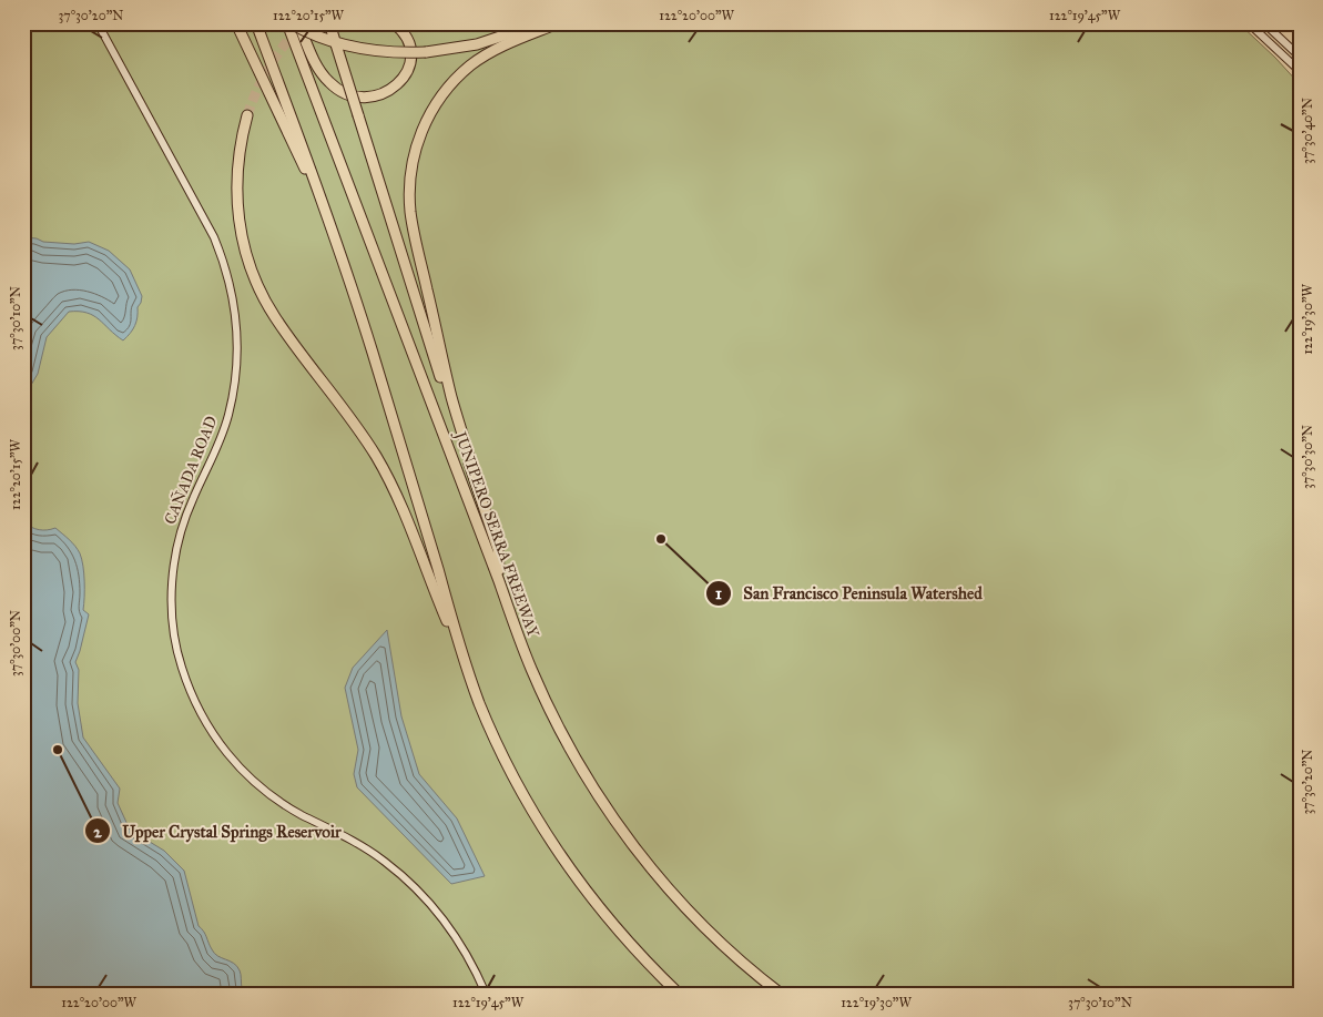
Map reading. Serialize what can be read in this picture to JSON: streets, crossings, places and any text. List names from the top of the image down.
{
  "streets": {
    "highway": ["JUNIPERO SERRA FREEWAY"],
    "main road": ["CAÑADA ROAD"]
  },
  "places": ["San Francisco Peninsula Watershed", "Upper Crystal Springs Reservoir"],
  "coordinates": [
    "37°30'20\"N",
    "122°20'15\"W",
    "122°20'00\"W",
    "122°19'45\"W",
    "37°30'40\"N",
    "37°30'10\"N",
    "122°19'30\"W",
    "37°30'30\"N",
    "37°30'00\"N"
  ]
}
